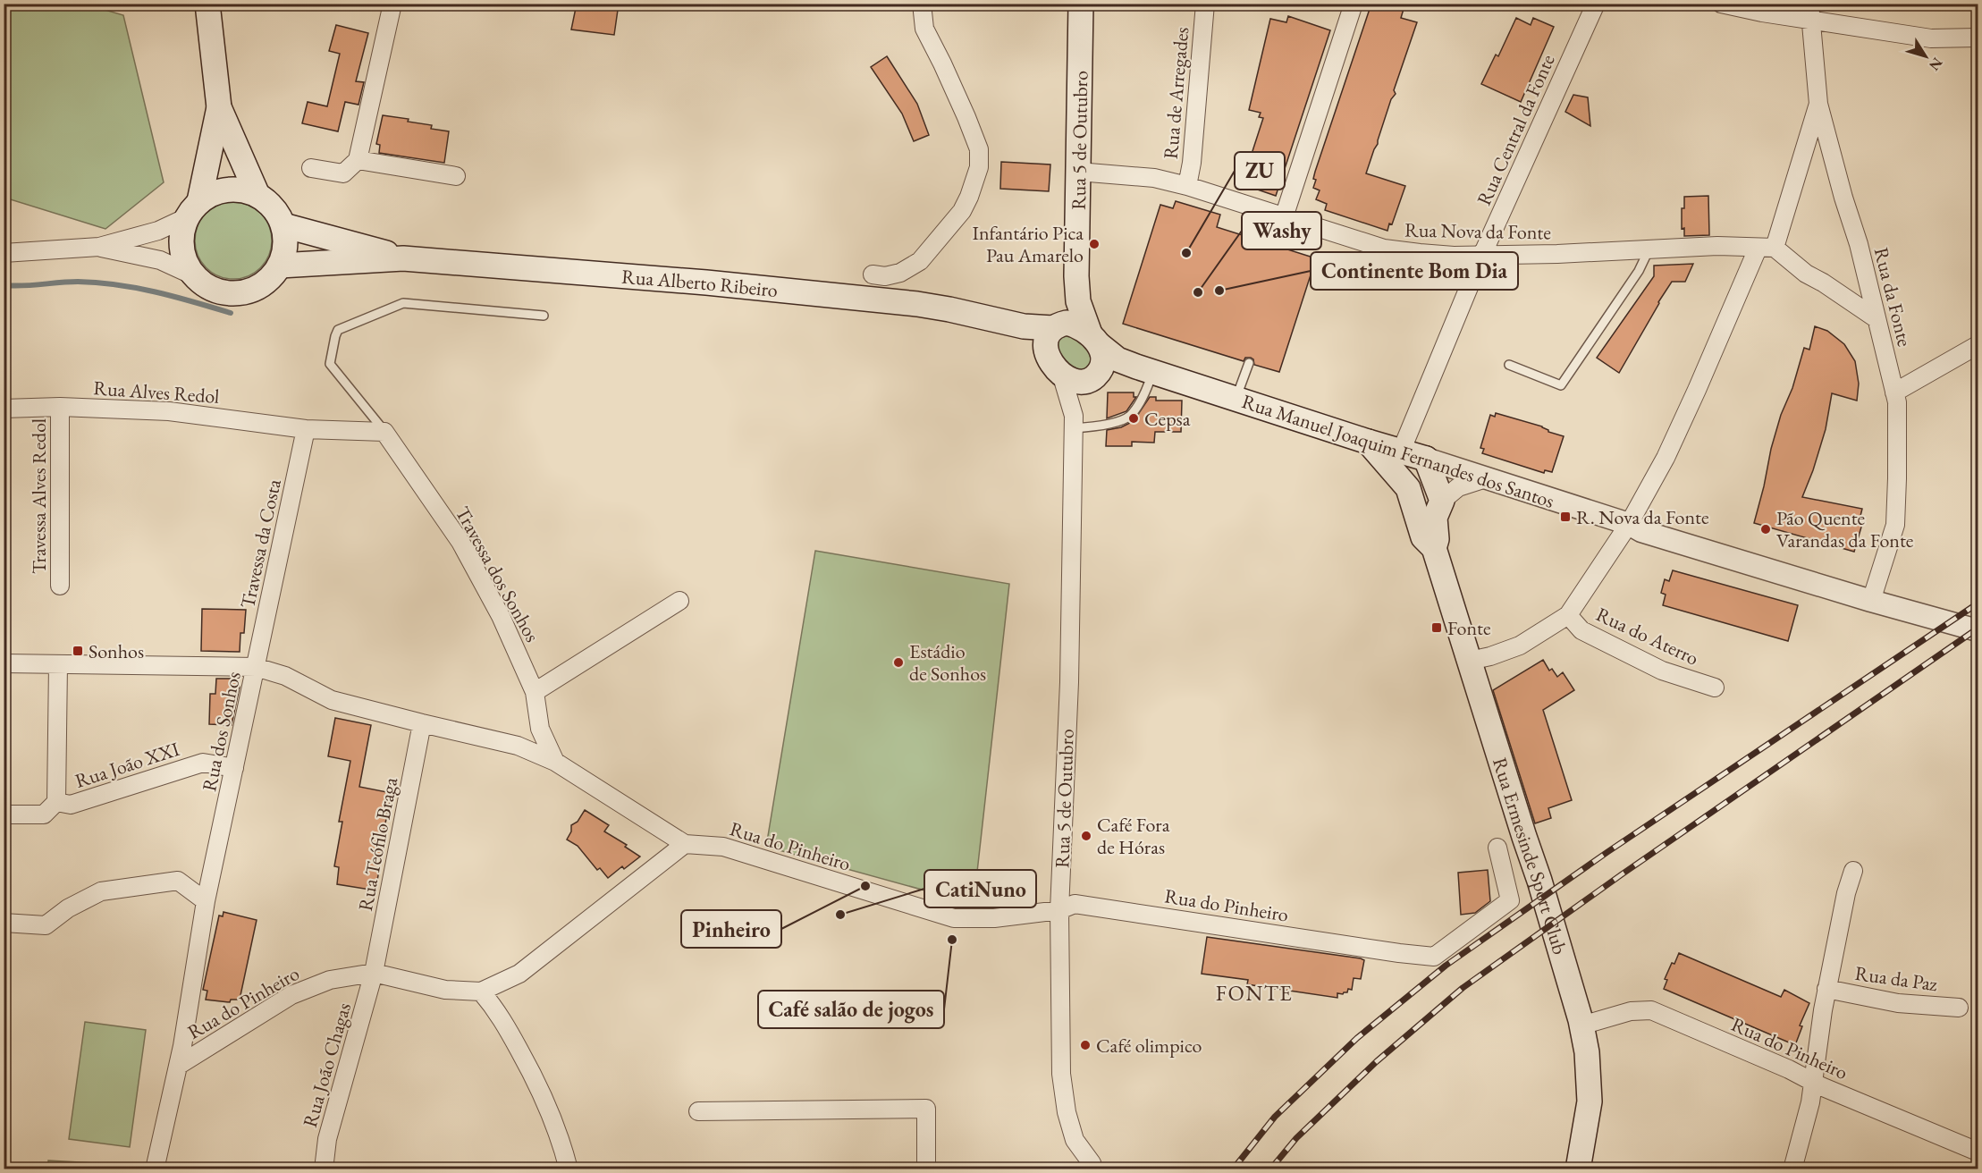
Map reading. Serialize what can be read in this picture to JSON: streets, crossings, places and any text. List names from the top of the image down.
{
  "streets": {
    "main road": [
      "Rua 5 de Outubro",
      "Rua Alberto Ribeiro",
      "Rua Manuel Joaquim Fernandes dos Santos",
      "Rua Ermesinde Sport Club"
    ],
    "street": [
      "Rua de Arregades",
      "Rua Central da Fonte",
      "Rua Nova da Fonte",
      "Rua da Fonte",
      "Rua Alves Redol",
      "Travessa Alves Redol",
      "Travessa da Costa",
      "Travessa dos Sonhos",
      "Rua do Aterro",
      "Rua dos Sonhos",
      "Rua João XXI",
      "Rua Teófilo Braga",
      "Rua do Pinheiro",
      "Rua da Paz",
      "Rua João Chagas"
    ]
  },
  "crossings": [
    ["Rua de Arregades", "Rua Nova da Fonte"],
    ["Rua Central da Fonte", "Rua Nova da Fonte"],
    ["Rua Central da Fonte", "Rua Manuel Joaquim Fernandes dos Santos"],
    ["Rua 5 de Outubro", "Rua Nova da Fonte"],
    ["Rua 5 de Outubro", "Rua Alberto Ribeiro"],
    ["Rua 5 de Outubro", "Rua Manuel Joaquim Fernandes dos Santos"],
    ["Rua 5 de Outubro", "Rua do Pinheiro"],
    ["Rua Alberto Ribeiro", "Rua Manuel Joaquim Fernandes dos Santos"],
    ["Rua da Fonte", "Rua Manuel Joaquim Fernandes dos Santos"],
    ["Rua Alves Redol", "Travessa Alves Redol"],
    ["Rua Alves Redol", "Travessa da Costa"],
    ["Rua Manuel Joaquim Fernandes dos Santos", "Rua Ermesinde Sport Club"],
    ["Travessa da Costa", "Rua dos Sonhos"],
    ["Travessa dos Sonhos", "Rua dos Sonhos"],
    ["Rua dos Sonhos", "Rua João XXI"],
    ["Rua dos Sonhos", "Rua Teófilo Braga"],
    ["Rua dos Sonhos", "Rua do Pinheiro"],
    ["Rua Teófilo Braga", "Rua do Pinheiro"],
    ["Rua Teófilo Braga", "Rua João Chagas"],
    ["Rua do Pinheiro", "Rua Ermesinde Sport Club"],
    ["Rua do Pinheiro", "Rua João Chagas"]
  ],
  "districts": ["FONTE"],
  "places": {
    "other": [
      "Infantário Pica Pau Amarelo",
      "ZU",
      "Continente Bom Dia",
      "Washy",
      "Cepsa",
      "Pão Quente Varandas da Fonte",
      "Estádio de Sonhos",
      "Café Fora de Hóras",
      "Pinheiro",
      "CatiNuno",
      "Café salão de jogos",
      "Café olimpico"
    ],
    "transit": ["R. Nova da Fonte", "Fonte", "Sonhos"]
  },
  "north": "bottom right"
}
